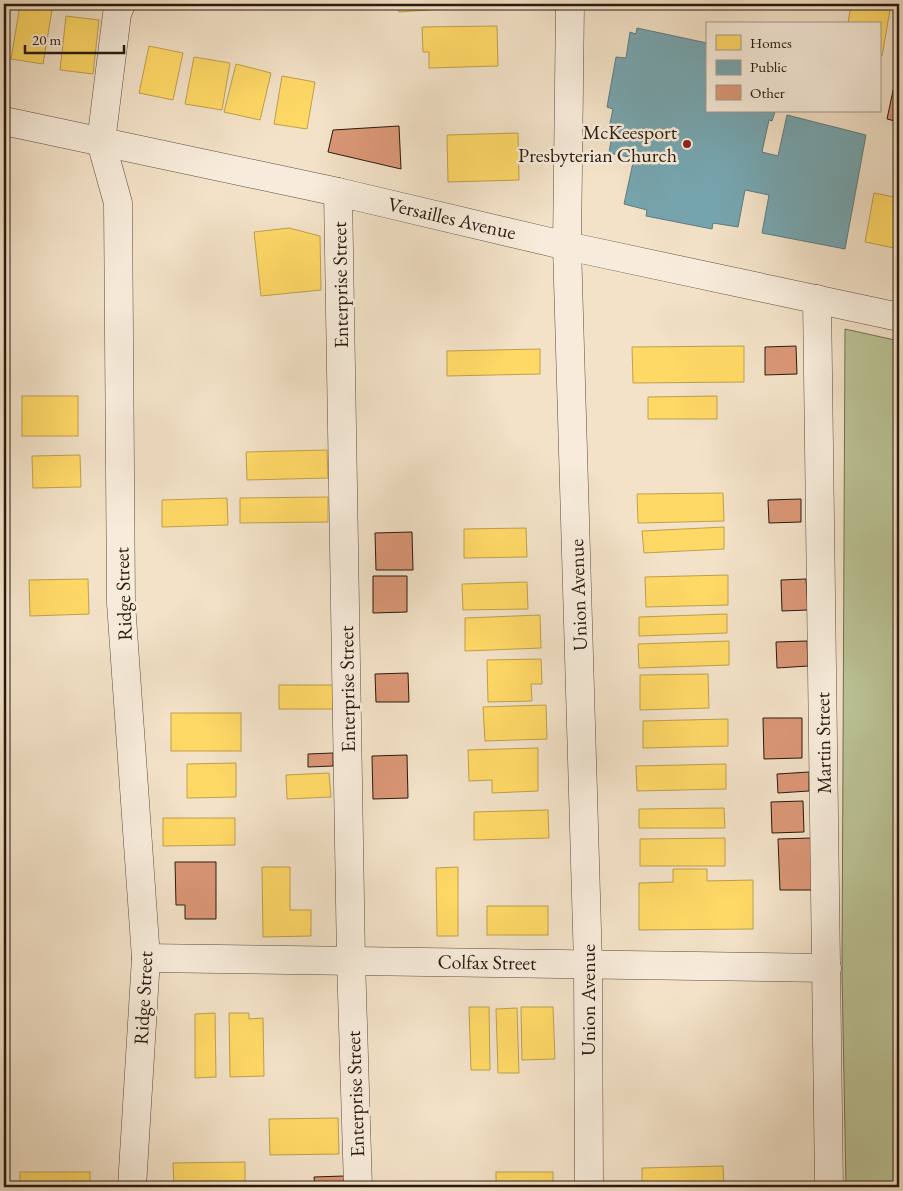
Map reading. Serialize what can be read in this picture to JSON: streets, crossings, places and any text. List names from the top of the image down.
{
  "streets": {
    "street": [
      "Versailles Avenue",
      "Enterprise Street",
      "Ridge Street",
      "Union Avenue",
      "Martin Street",
      "Colfax Street"
    ]
  },
  "crossings": [
    ["Versailles Avenue", "Enterprise Street"],
    ["Versailles Avenue", "Ridge Street"],
    ["Versailles Avenue", "Union Avenue"],
    ["Versailles Avenue", "Martin Street"],
    ["Enterprise Street", "Colfax Street"],
    ["Ridge Street", "Colfax Street"],
    ["Union Avenue", "Colfax Street"],
    ["Martin Street", "Colfax Street"]
  ],
  "places": ["McKeesport Presbyterian Church"],
  "legend": ["Homes", "Public", "Other"],
  "scale_bar": "20 m"
}
